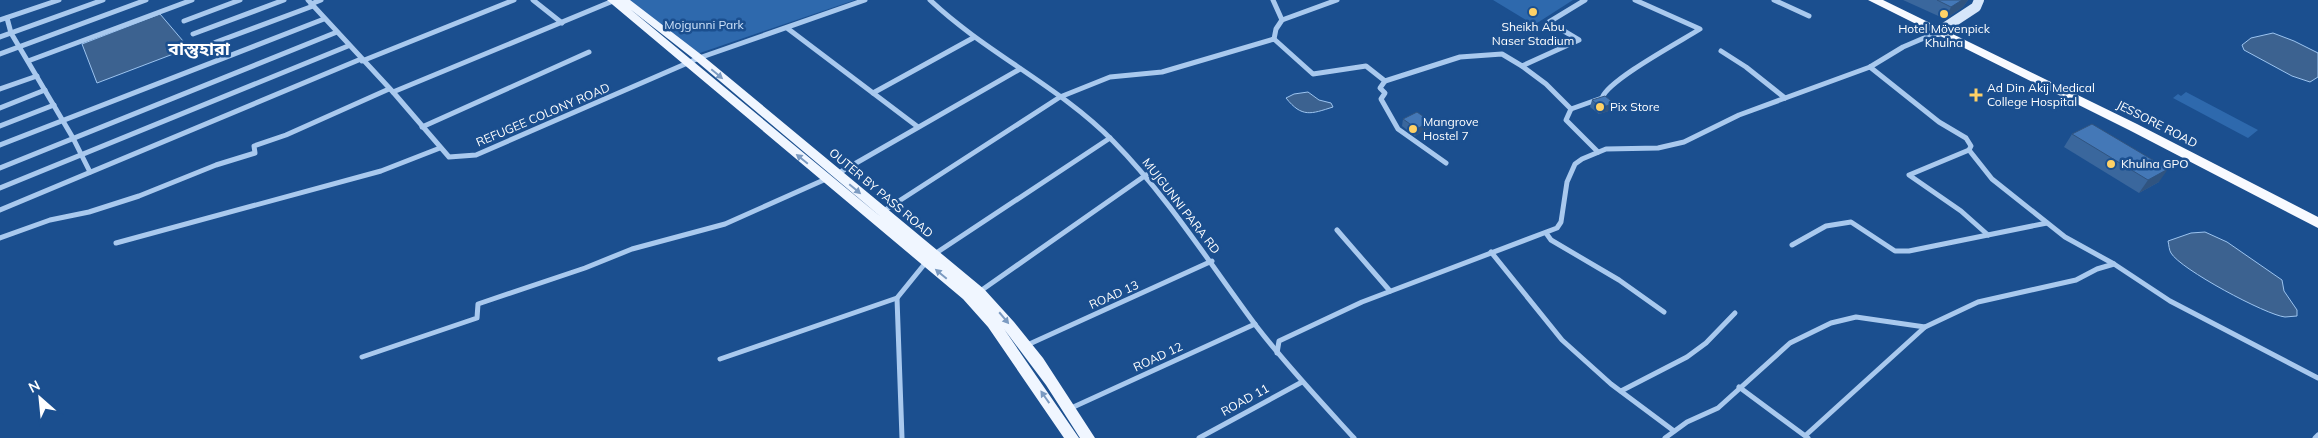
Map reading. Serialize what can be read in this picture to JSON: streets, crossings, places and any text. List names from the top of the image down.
{
  "streets": {
    "highway": ["JESSORE ROAD"],
    "main road": ["OUTER BY PASS ROAD"],
    "street": [
      "REFUGEE COLONY ROAD",
      "MUJGUNNI PARA RD",
      "ROAD 13",
      "ROAD 12",
      "ROAD 11"
    ]
  },
  "crossings": [
    ["REFUGEE COLONY ROAD", "OUTER BY PASS ROAD"],
    ["OUTER BY PASS ROAD", "ROAD 13"],
    ["OUTER BY PASS ROAD", "ROAD 12"],
    ["MUJGUNNI PARA RD", "ROAD 13"],
    ["MUJGUNNI PARA RD", "ROAD 12"],
    ["MUJGUNNI PARA RD", "ROAD 11"]
  ],
  "districts": ["বাস্তুহারা"],
  "parks": ["Mojgunni Park"],
  "places": {
    "other": [
      "Sheikh Abu Naser Stadium",
      "Hotel Mövenpick Khulna",
      "Pix Store",
      "Mangrove Hostel 7",
      "Khulna GPO"
    ],
    "health": ["Ad Din Akij Medical College Hospital"]
  },
  "north": "top left"
}
